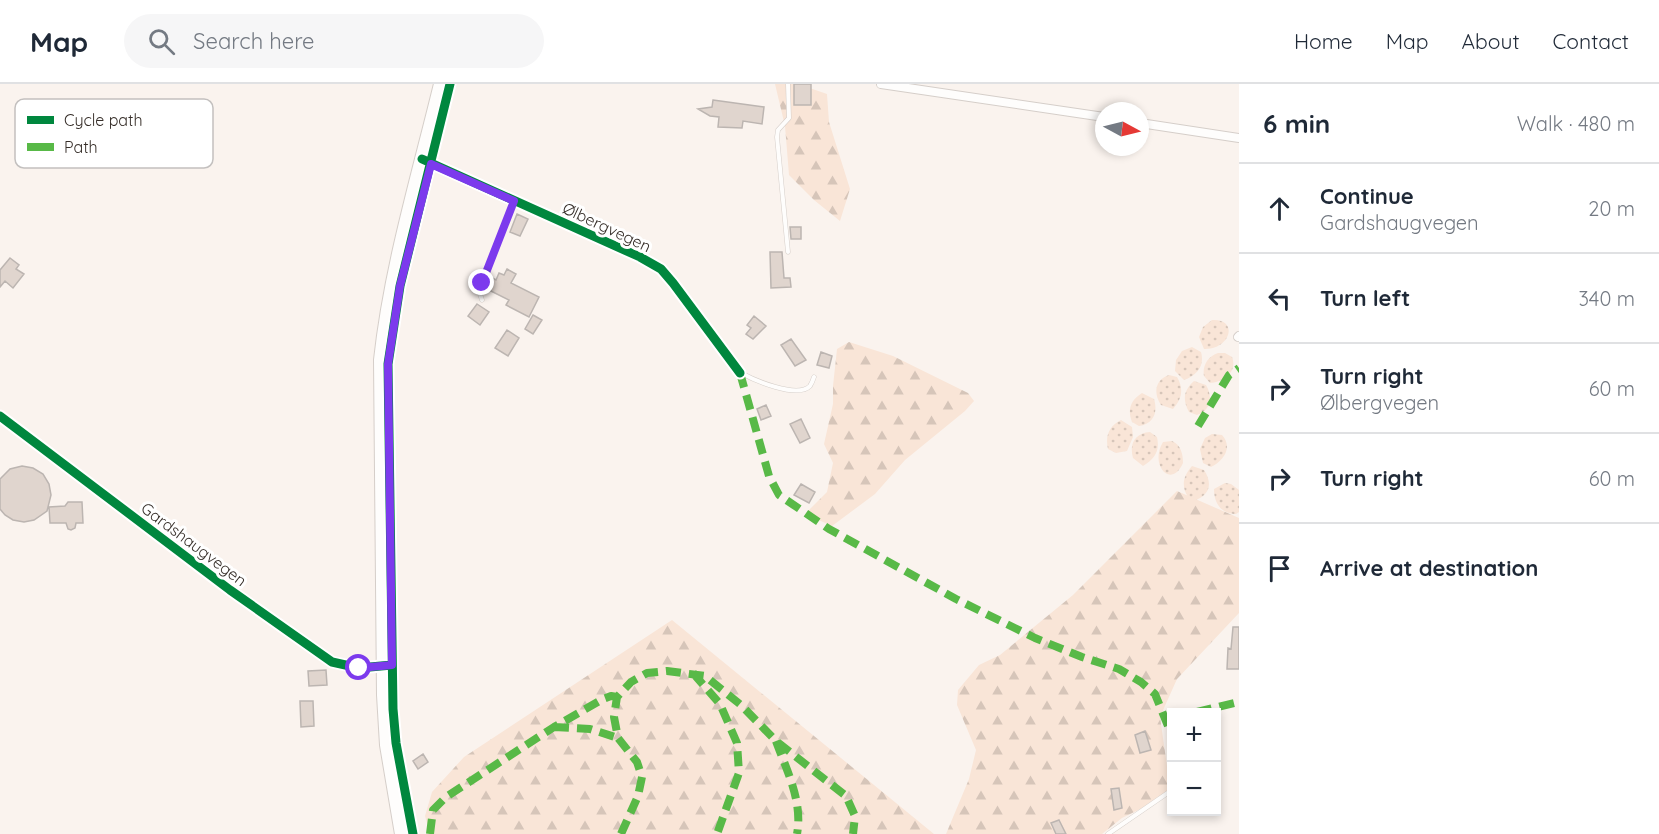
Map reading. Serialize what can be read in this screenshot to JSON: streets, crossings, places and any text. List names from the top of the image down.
{
  "streets": {
    "street": ["Ølbergvegen", "Gardshaugvegen"]
  },
  "legend": ["Cycle path", "Path"],
  "north": "right",
  "page": {
    "header": "Map",
    "search": "Search here",
    "nav": [
      "Home",
      "Map",
      "About",
      "Contact"
    ],
    "heading": ["6 min", "Walk · 480 m"],
    "list": [
      ["Continue", "Gardshaugvegen", "20 m"],
      ["Turn left", "340 m"],
      ["Turn right", "Ølbergvegen", "60 m"],
      ["Turn right", "60 m"],
      "Arrive at destination"
    ],
    "map_buttons": ["+", "−"]
  }
}
